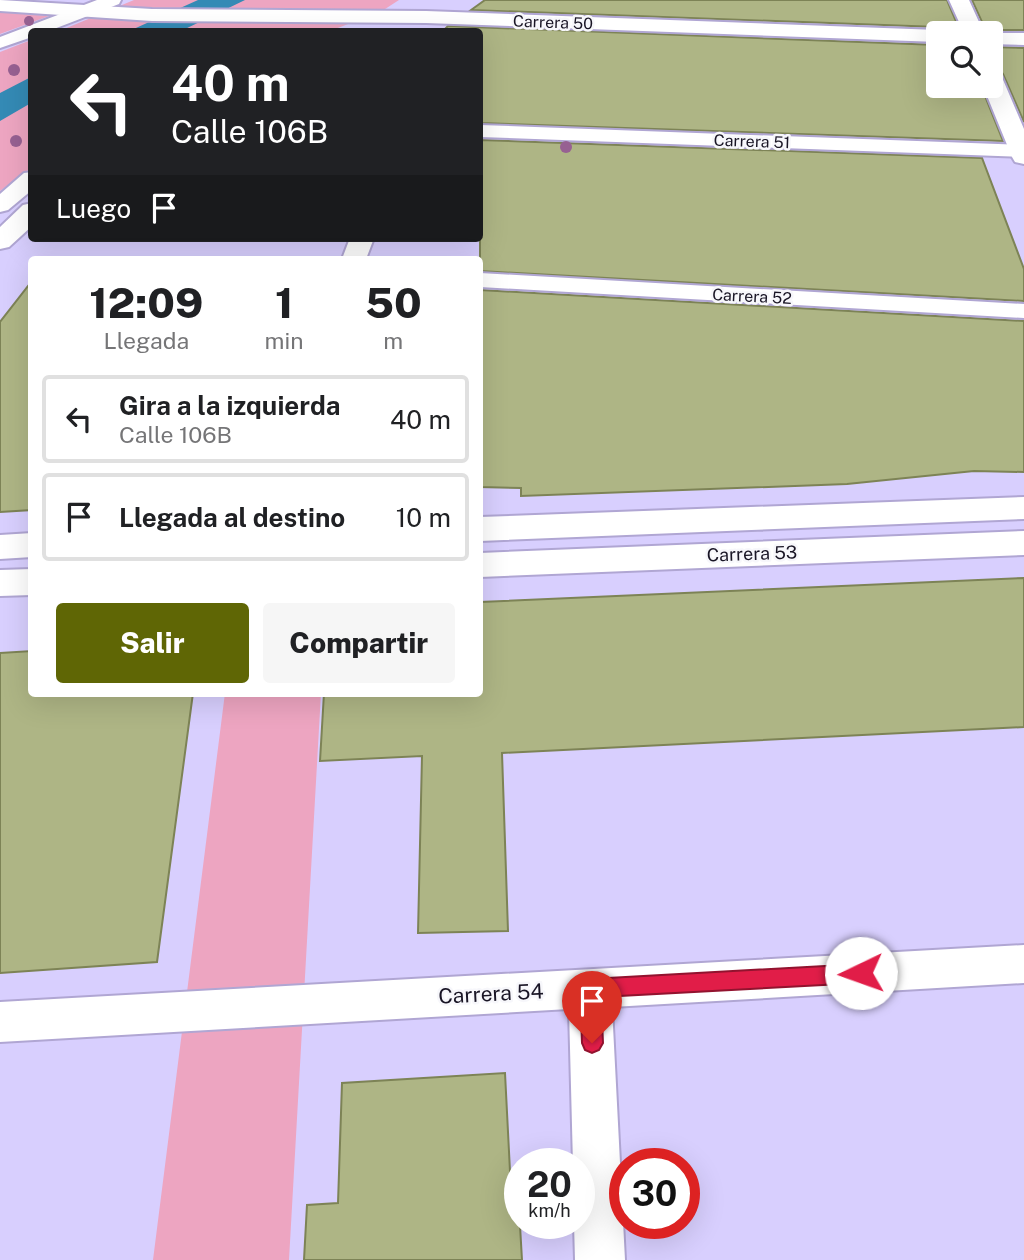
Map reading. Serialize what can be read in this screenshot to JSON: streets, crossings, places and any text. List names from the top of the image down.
{
  "streets": {
    "street": [
      "Carrera 50",
      "Carrera 51",
      "Carrera 52",
      "Carrera 53",
      "Carrera 54"
    ]
  },
  "page": {
    "turn": ["40 m", "Calle 106B"],
    "then": "Luego",
    "eta": [
      "12:09",
      "Llegada",
      "1",
      "min",
      "50",
      "m"
    ],
    "list": [
      {
        "name": "Gira a la izquierda",
        "note": "Calle 106B",
        "value": "40 m"
      },
      {
        "name": "Llegada al destino",
        "value": "10 m"
      }
    ],
    "buttons": ["Salir", "Compartir"],
    "speed": "20 km/h",
    "limit": "30"
  }
}
